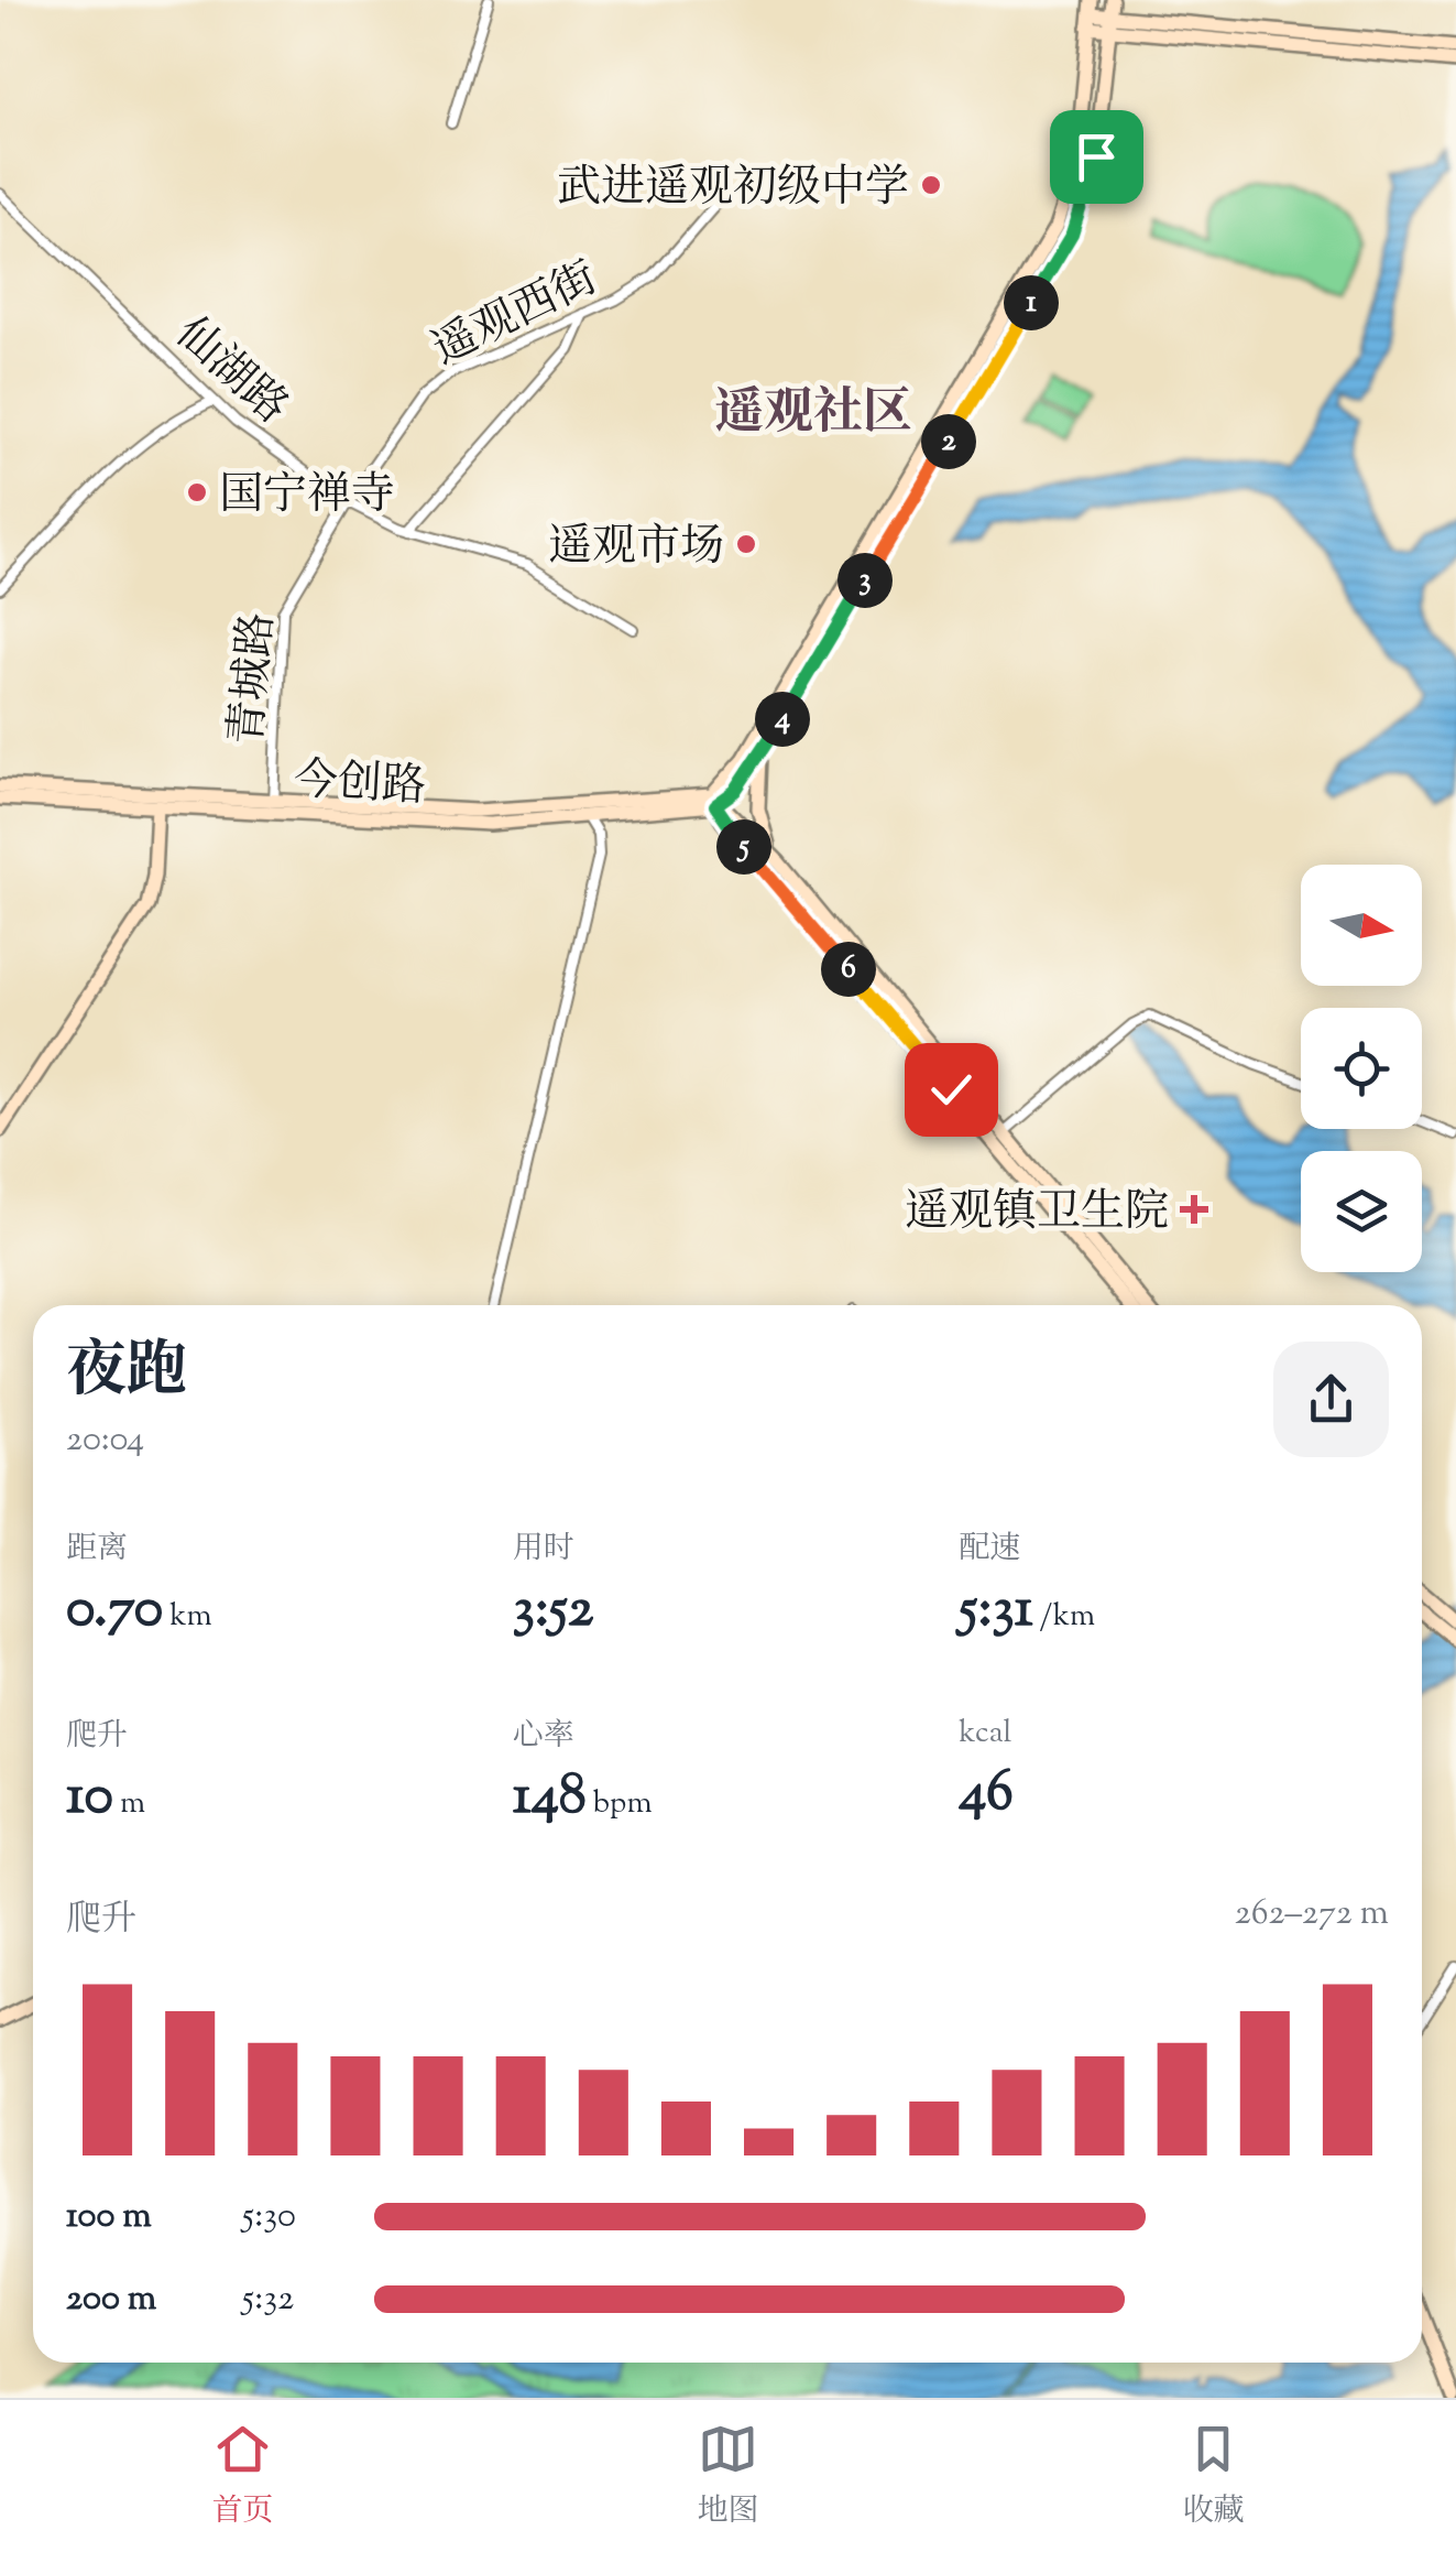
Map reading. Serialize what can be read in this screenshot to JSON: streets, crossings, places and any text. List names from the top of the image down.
{
  "streets": {
    "main road": ["今创路"],
    "street": ["遥观西街", "仙湖路", "青城路"]
  },
  "crossings": [
    ["遥观西街", "仙湖路"],
    ["遥观西街", "青城路"],
    ["仙湖路", "青城路"],
    ["青城路", "今创路"]
  ],
  "districts": ["遥观社区"],
  "places": {
    "other": ["武进遥观初级中学", "国宁禅寺", "遥观市场"],
    "health": ["遥观镇卫生院"]
  },
  "north": "right",
  "page": {
    "pins": [
      "1",
      "2",
      "3",
      "4",
      "5",
      "6"
    ],
    "heading": ["夜跑", "20:04"],
    "stats": [
      ["距离", "0.70 km"],
      ["用时", "3:52"],
      ["配速", "5:31 /km"],
      ["爬升", "10 m"],
      ["心率", "148 bpm"],
      ["kcal", "46"]
    ],
    "chart": ["爬升", "262–272 m"],
    "list": [
      {
        "name": "100 m",
        "note": "5:30"
      },
      {
        "name": "200 m",
        "note": "5:32"
      }
    ],
    "tabs": ["首页", "地图", "收藏"]
  }
}
